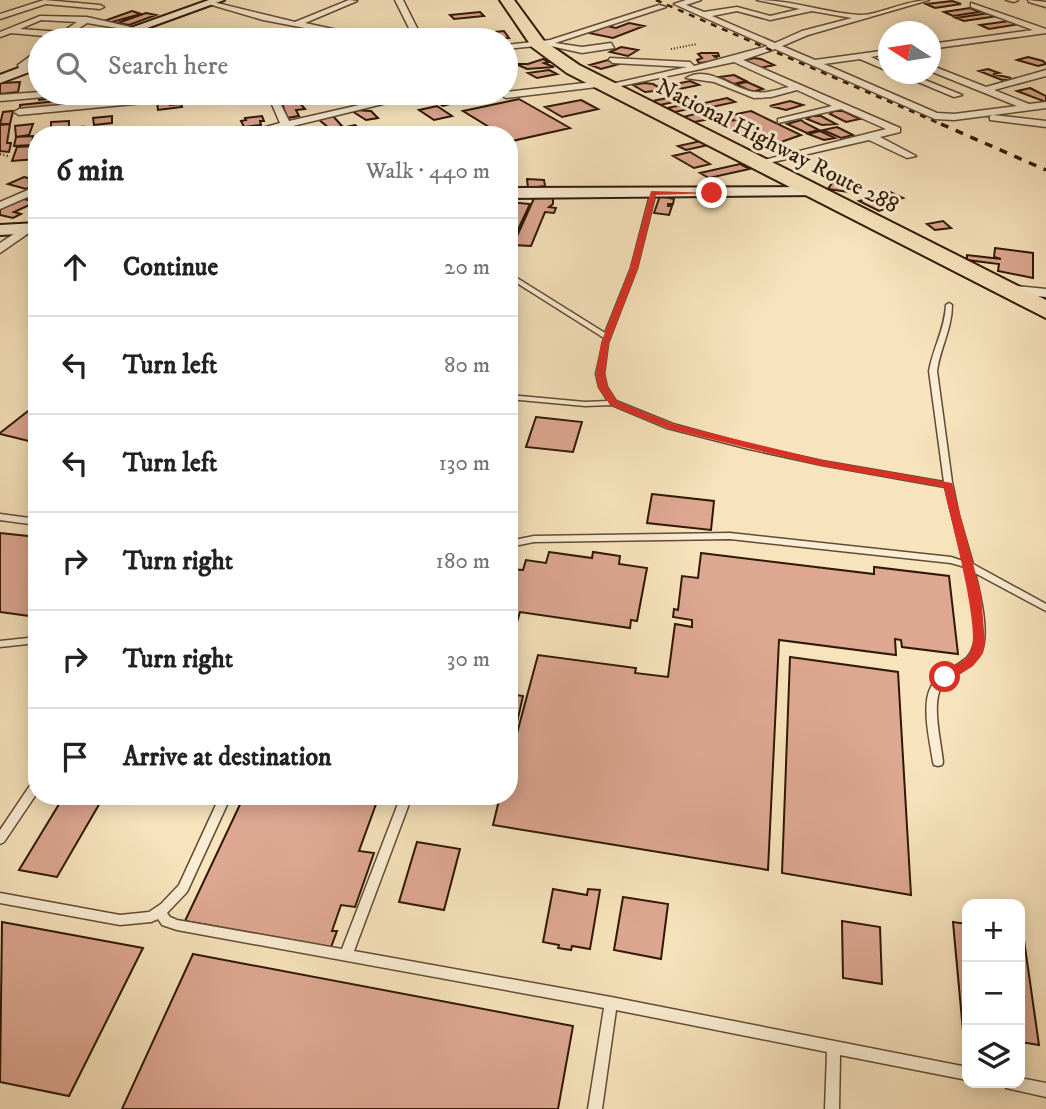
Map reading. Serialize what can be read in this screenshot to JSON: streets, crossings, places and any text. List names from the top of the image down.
{
  "streets": {
    "highway": ["National Highway Route 288"]
  },
  "north": "left",
  "page": {
    "search": "Search here",
    "heading": ["6 min", "Walk · 440 m"],
    "list": [
      ["Continue", "20 m"],
      ["Turn left", "80 m"],
      ["Turn left", "130 m"],
      ["Turn right", "180 m"],
      ["Turn right", "30 m"],
      "Arrive at destination"
    ],
    "map_buttons": ["+", "−"]
  }
}
